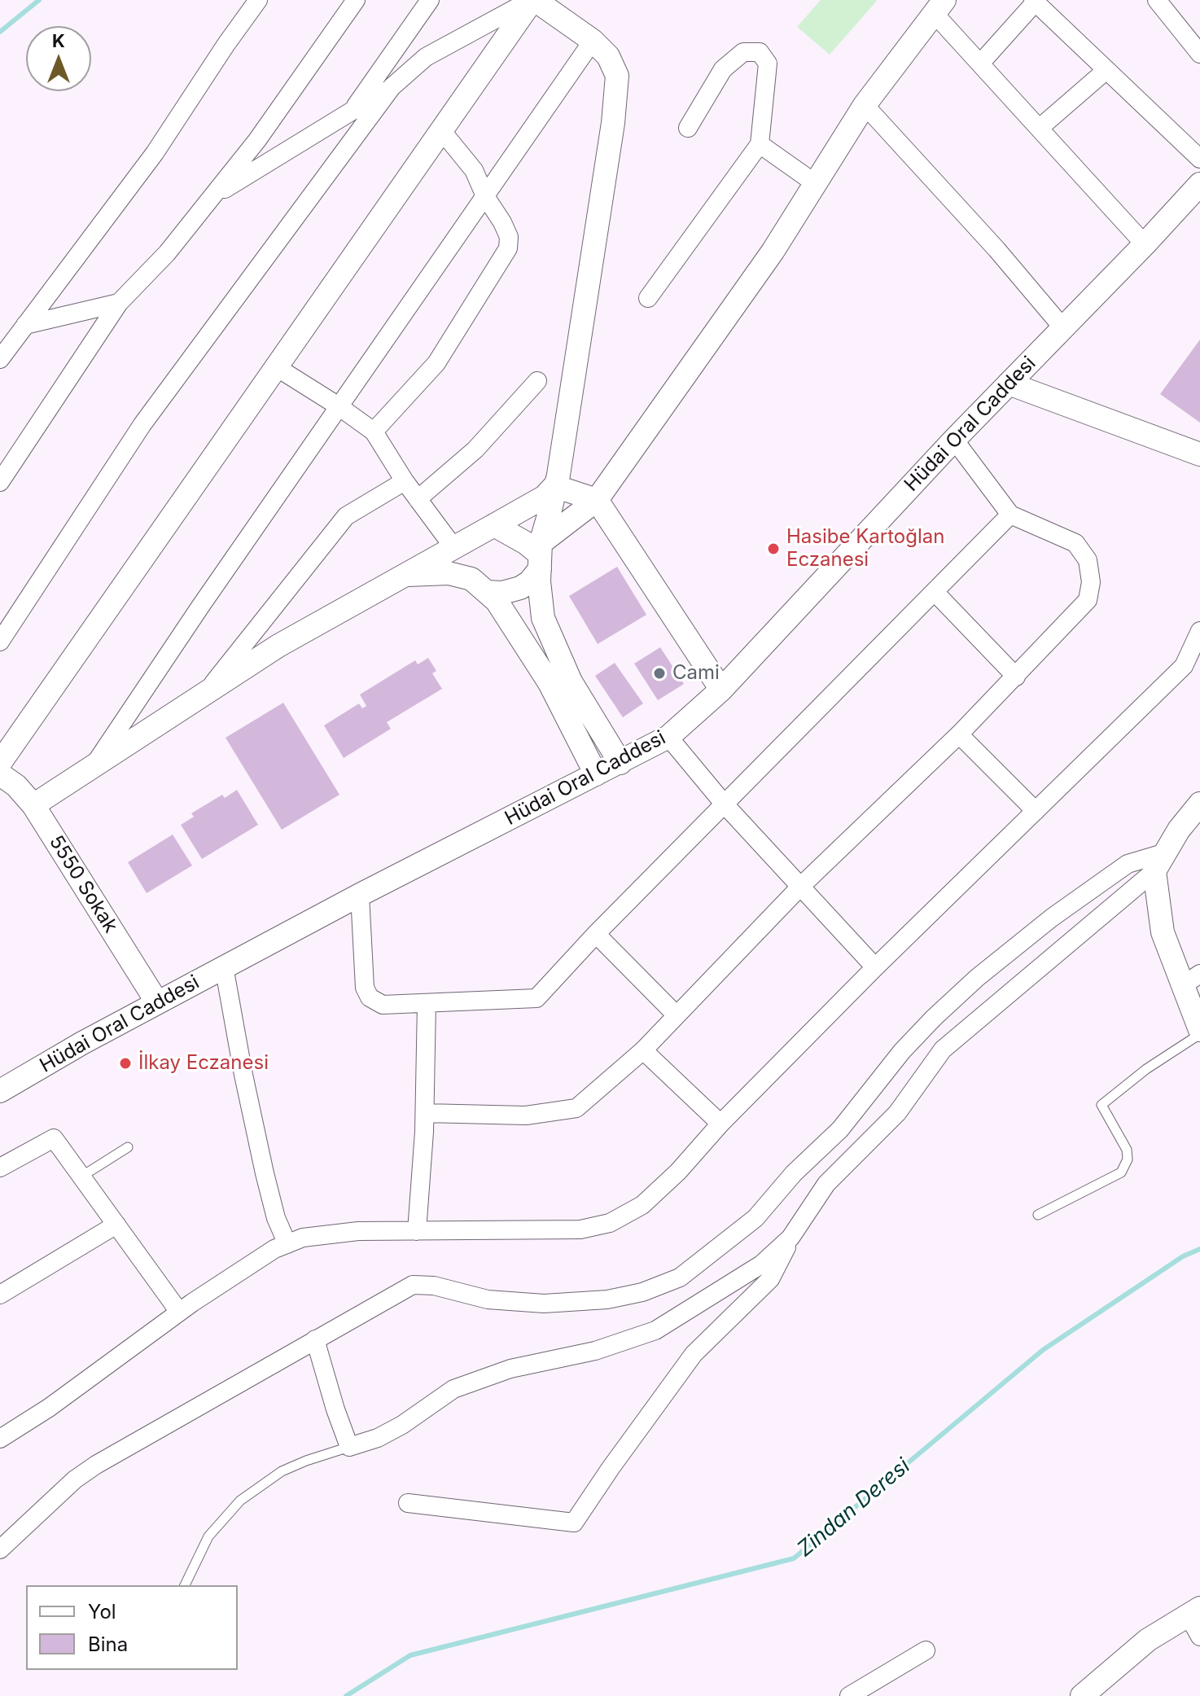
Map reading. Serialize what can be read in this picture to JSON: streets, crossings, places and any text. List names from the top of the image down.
{
  "streets": {
    "street": ["Hüdai Oral Caddesi", "5550 Sokak"]
  },
  "crossings": [
    ["Hüdai Oral Caddesi", "5550 Sokak"]
  ],
  "water": ["Zindan Deresi"],
  "places": ["Hasibe Kartoğlan Eczanesi", "Cami", "İlkay Eczanesi"],
  "legend": ["Yol", "Bina"],
  "north": "top"
}
